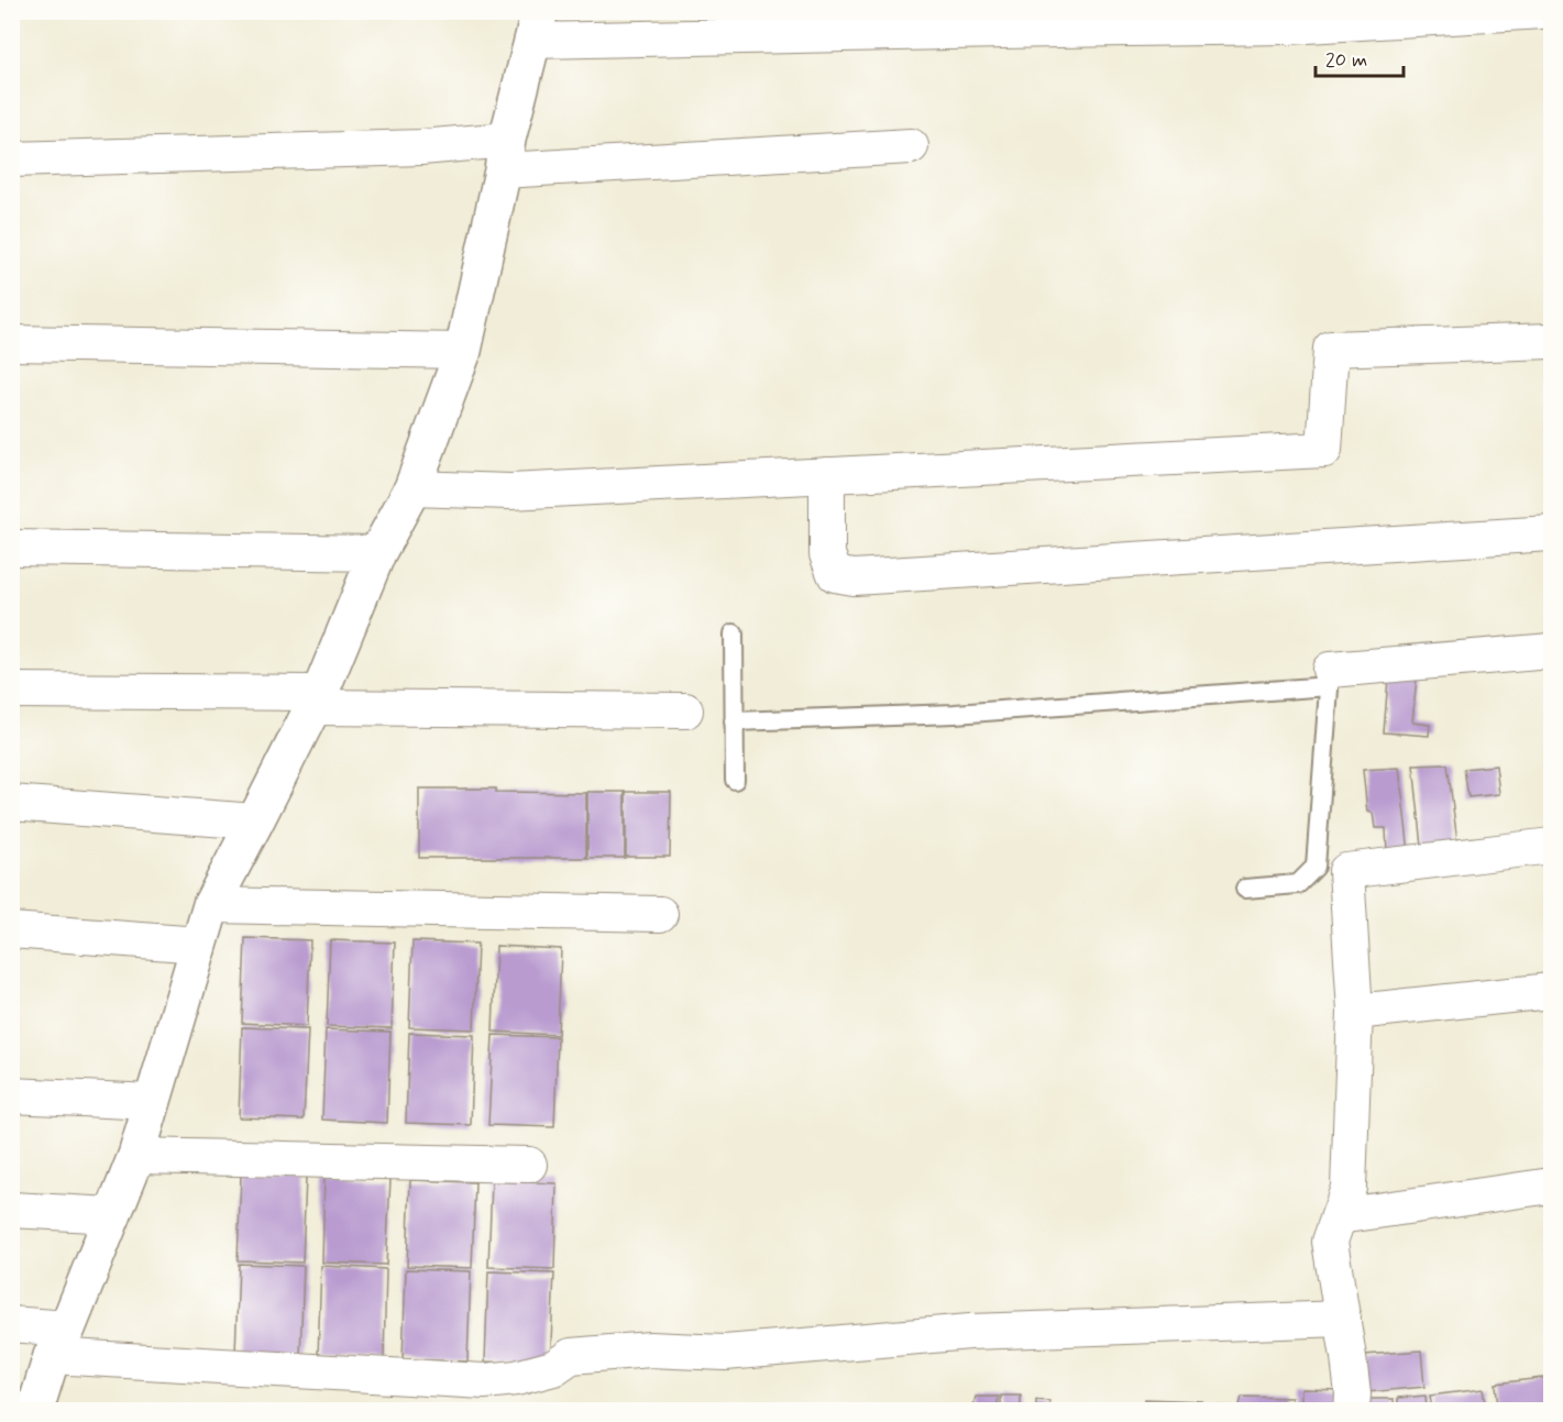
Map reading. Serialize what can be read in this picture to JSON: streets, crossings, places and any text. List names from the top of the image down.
{
  "scale_bar": "20 m"
}
